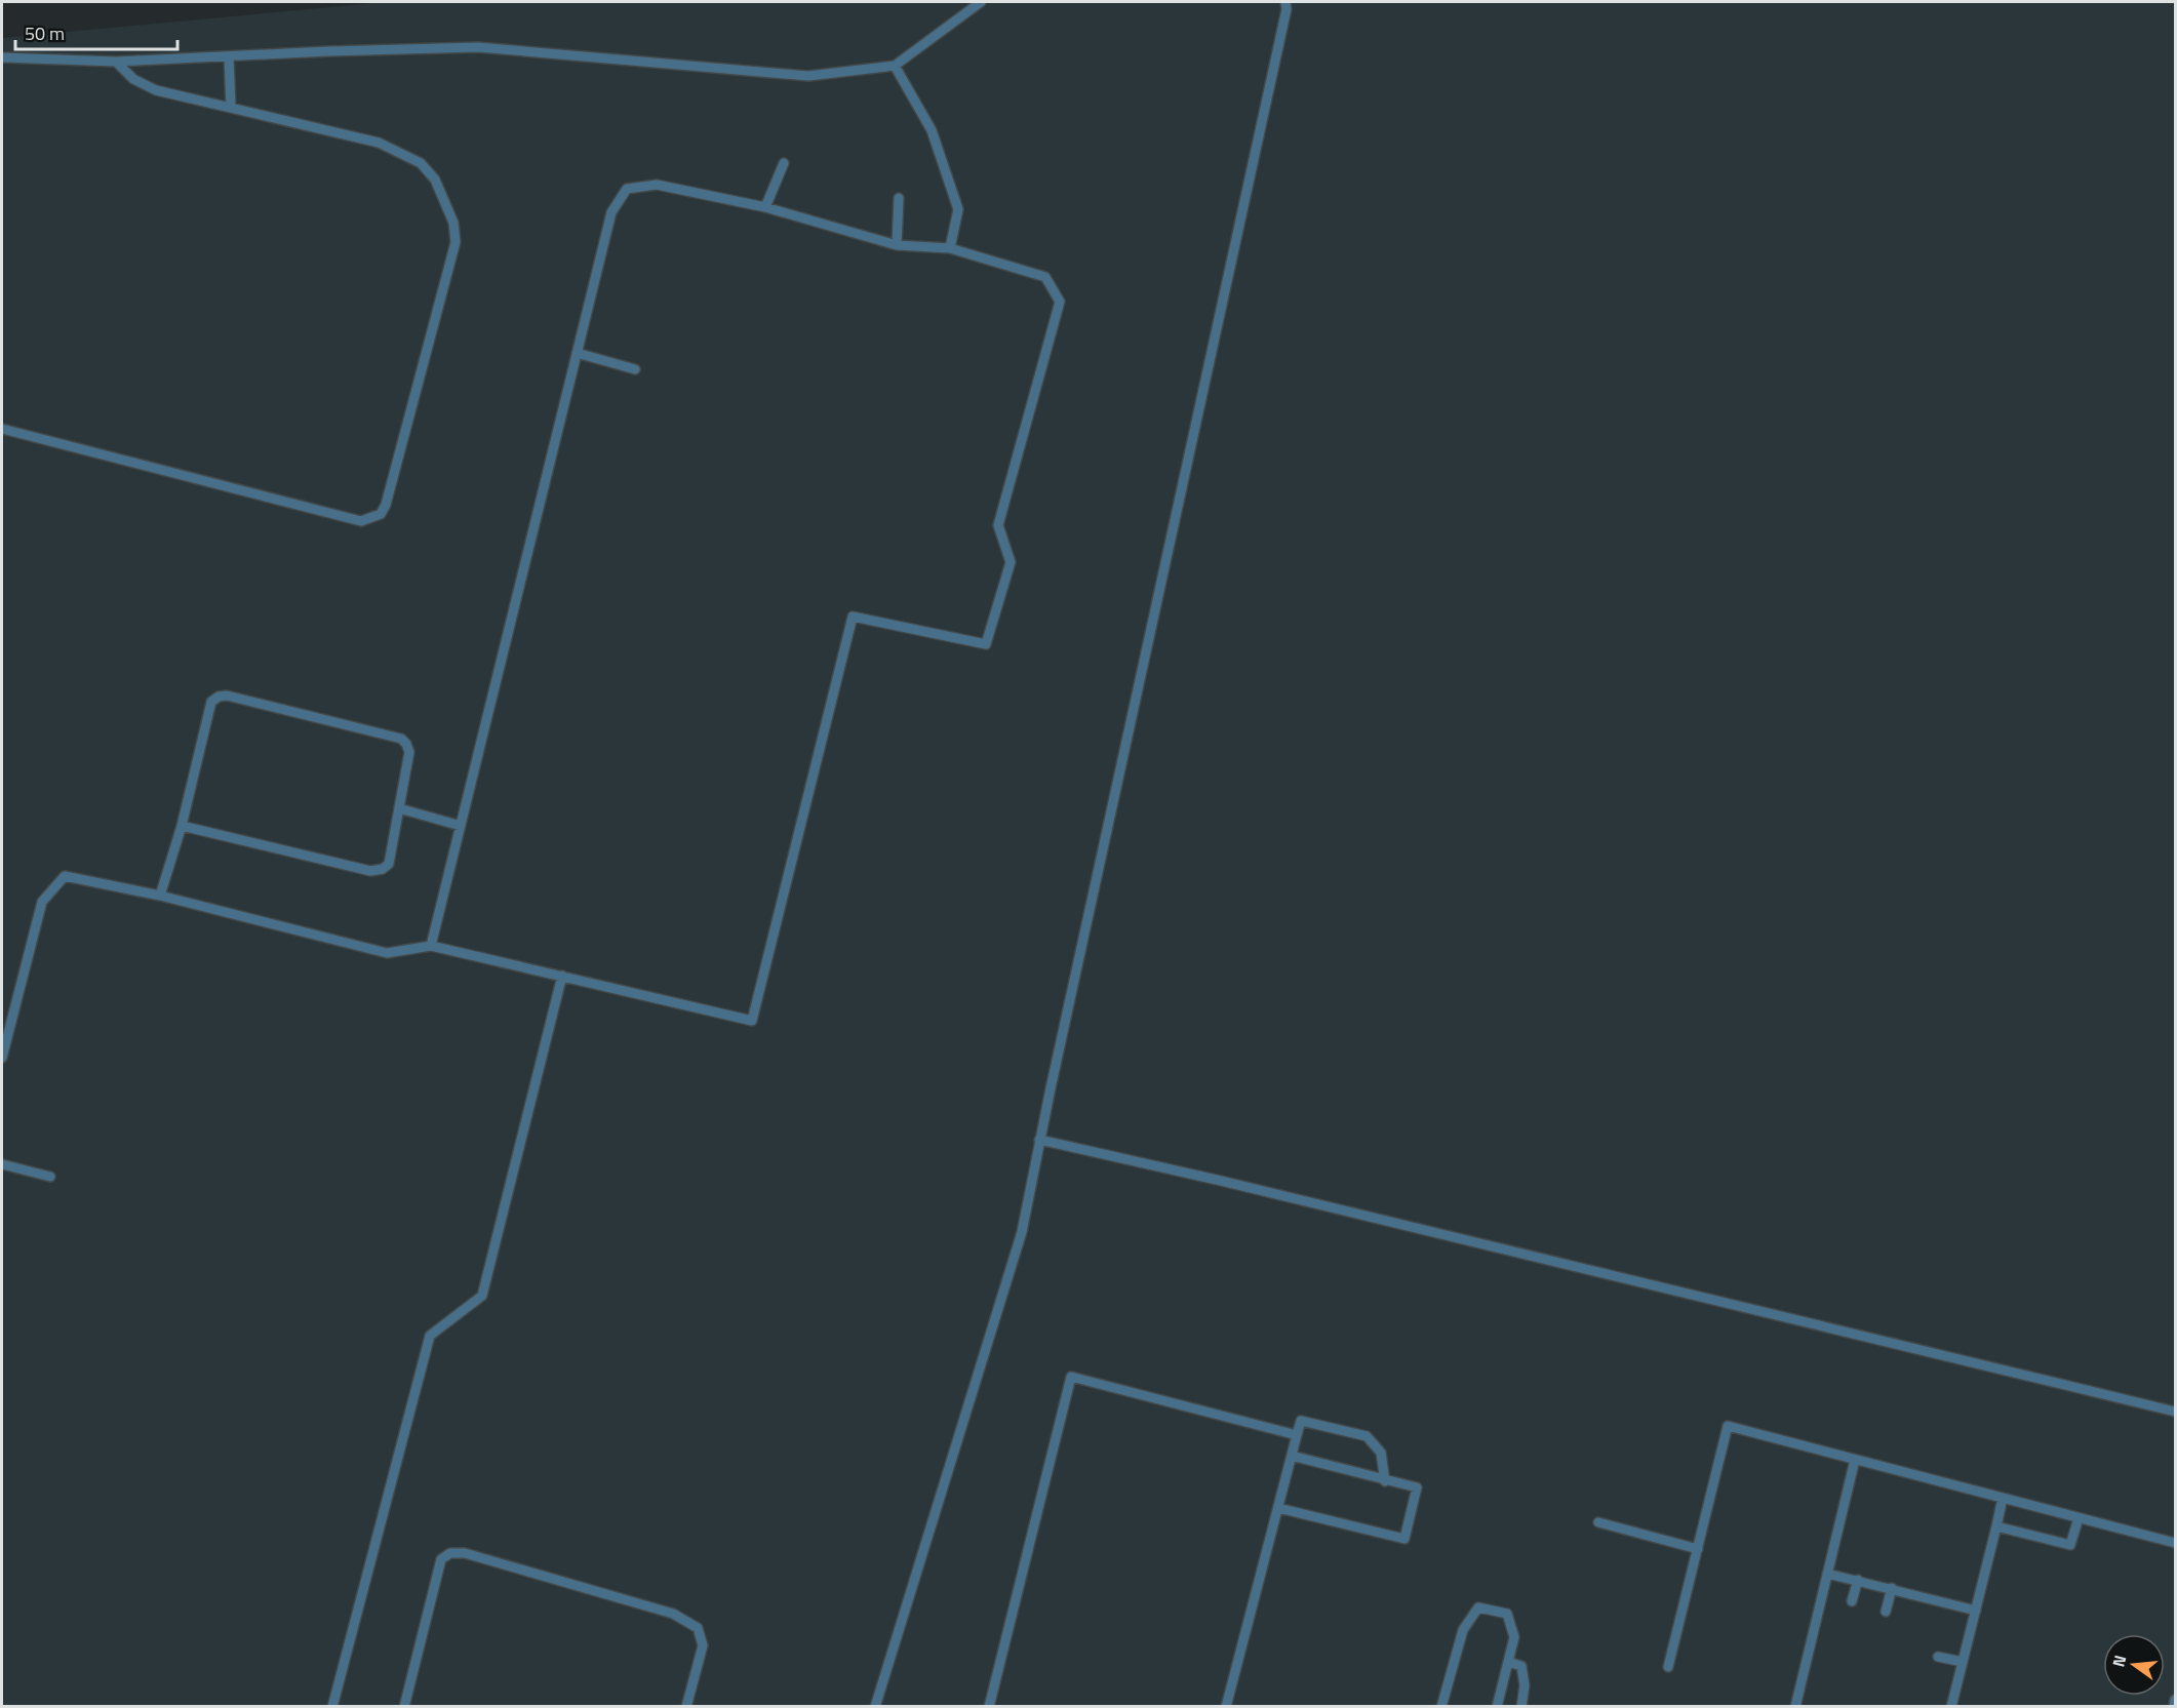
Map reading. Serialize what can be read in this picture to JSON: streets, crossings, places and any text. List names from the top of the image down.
{
  "scale_bar": "50 m",
  "north": "left"
}
